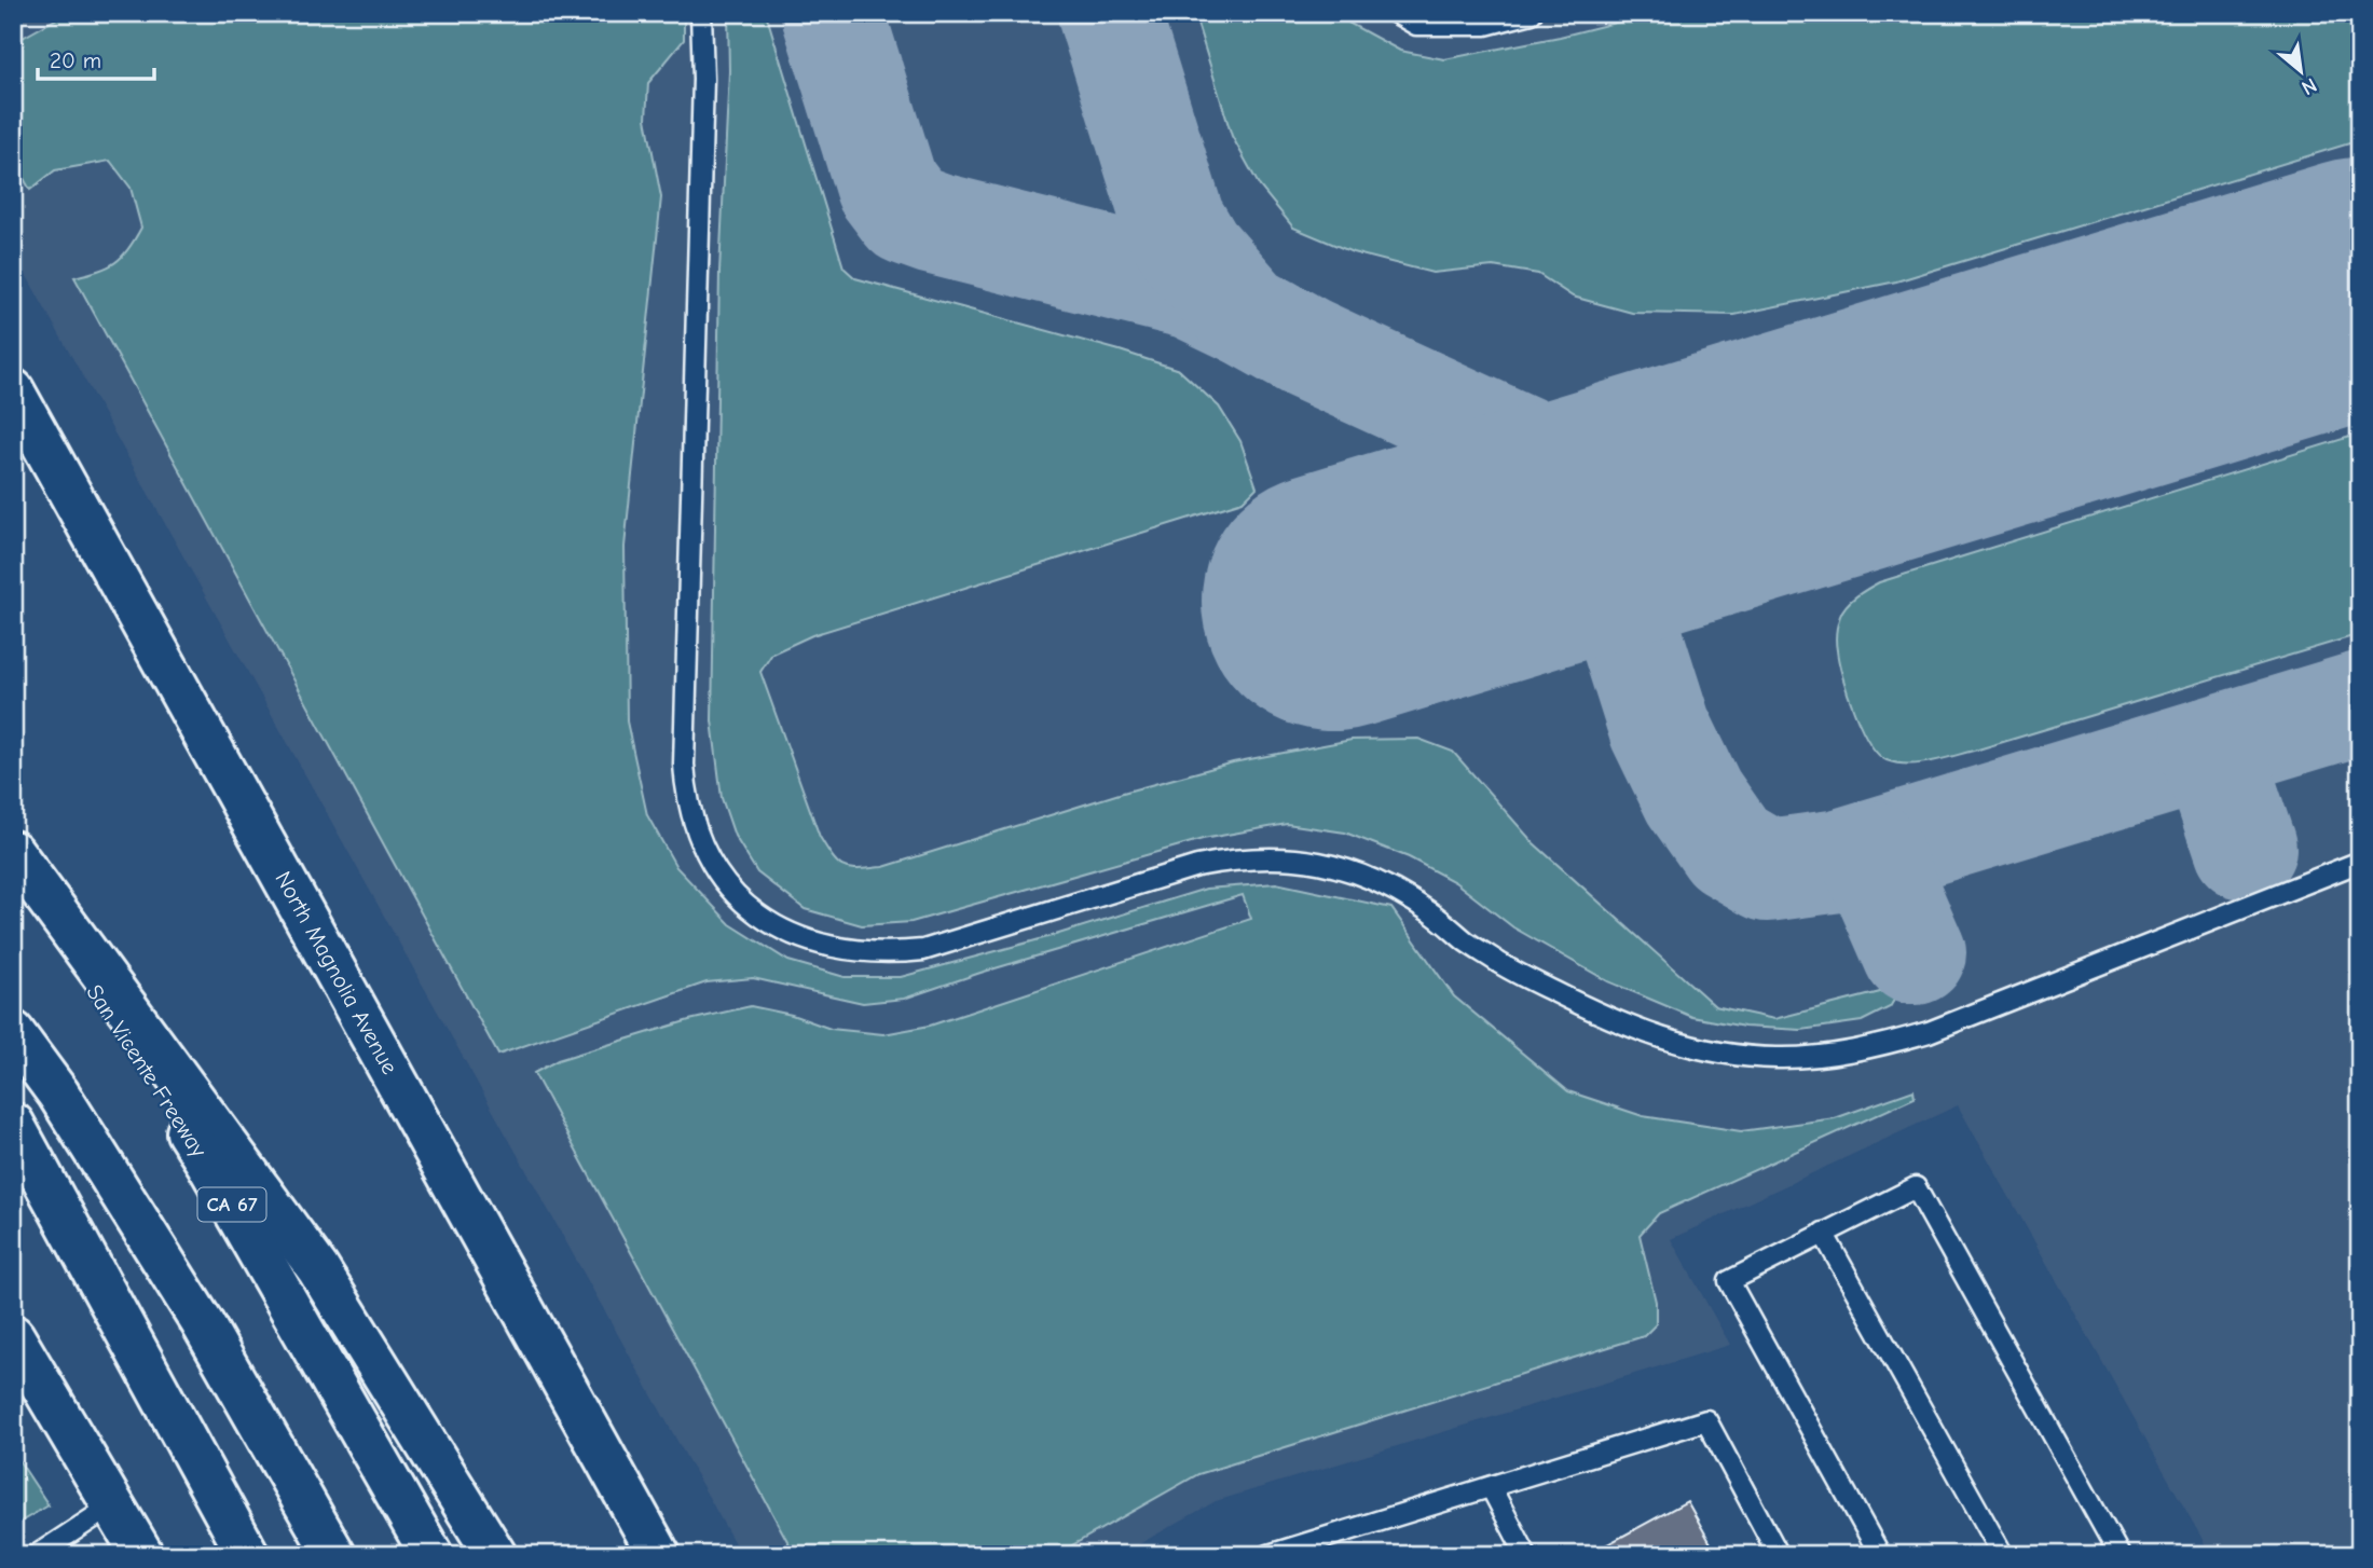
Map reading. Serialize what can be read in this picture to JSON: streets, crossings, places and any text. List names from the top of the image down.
{
  "streets": {
    "main road": ["North Magnolia Avenue", "San Vicente Freeway", "CA 67"]
  },
  "scale_bar": "20 m",
  "north": "bottom right"
}
